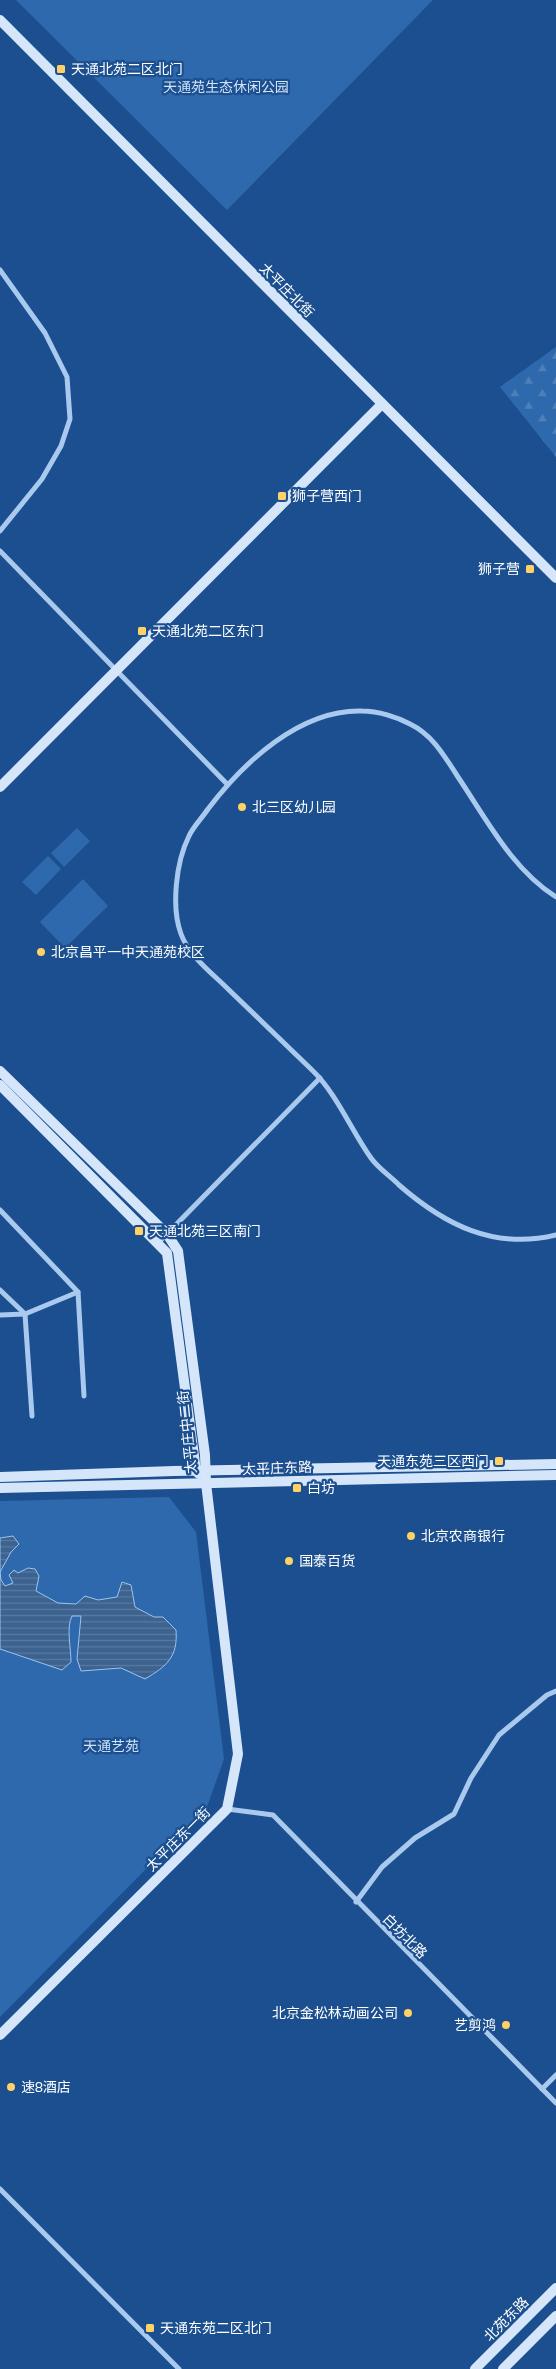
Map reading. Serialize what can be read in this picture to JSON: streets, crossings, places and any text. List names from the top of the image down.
{
  "streets": {
    "main road": [
      "太平庄北街",
      "太平庄中二街",
      "太平庄东路",
      "太平庄东一街",
      "北苑东路"
    ],
    "street": ["白坊北路"]
  },
  "crossings": [
    ["太平庄中二街", "太平庄东路"],
    ["太平庄中二街", "太平庄东一街"],
    ["太平庄东路", "太平庄东一街"],
    ["太平庄东一街", "白坊北路"]
  ],
  "parks": ["天通苑生态休闲公园", "天通艺苑"],
  "places": {
    "transit": [
      "天通北苑二区北门",
      "狮子营西门",
      "狮子营",
      "天通北苑二区东门",
      "天通北苑三区南门",
      "天通东苑三区西门",
      "白坊",
      "天通东苑二区北门"
    ],
    "other": [
      "北三区幼儿园",
      "北京昌平一中天通苑校区",
      "北京农商银行",
      "国泰百货",
      "北京金松林动画公司",
      "艺剪鸿",
      "速8酒店"
    ]
  }
}
